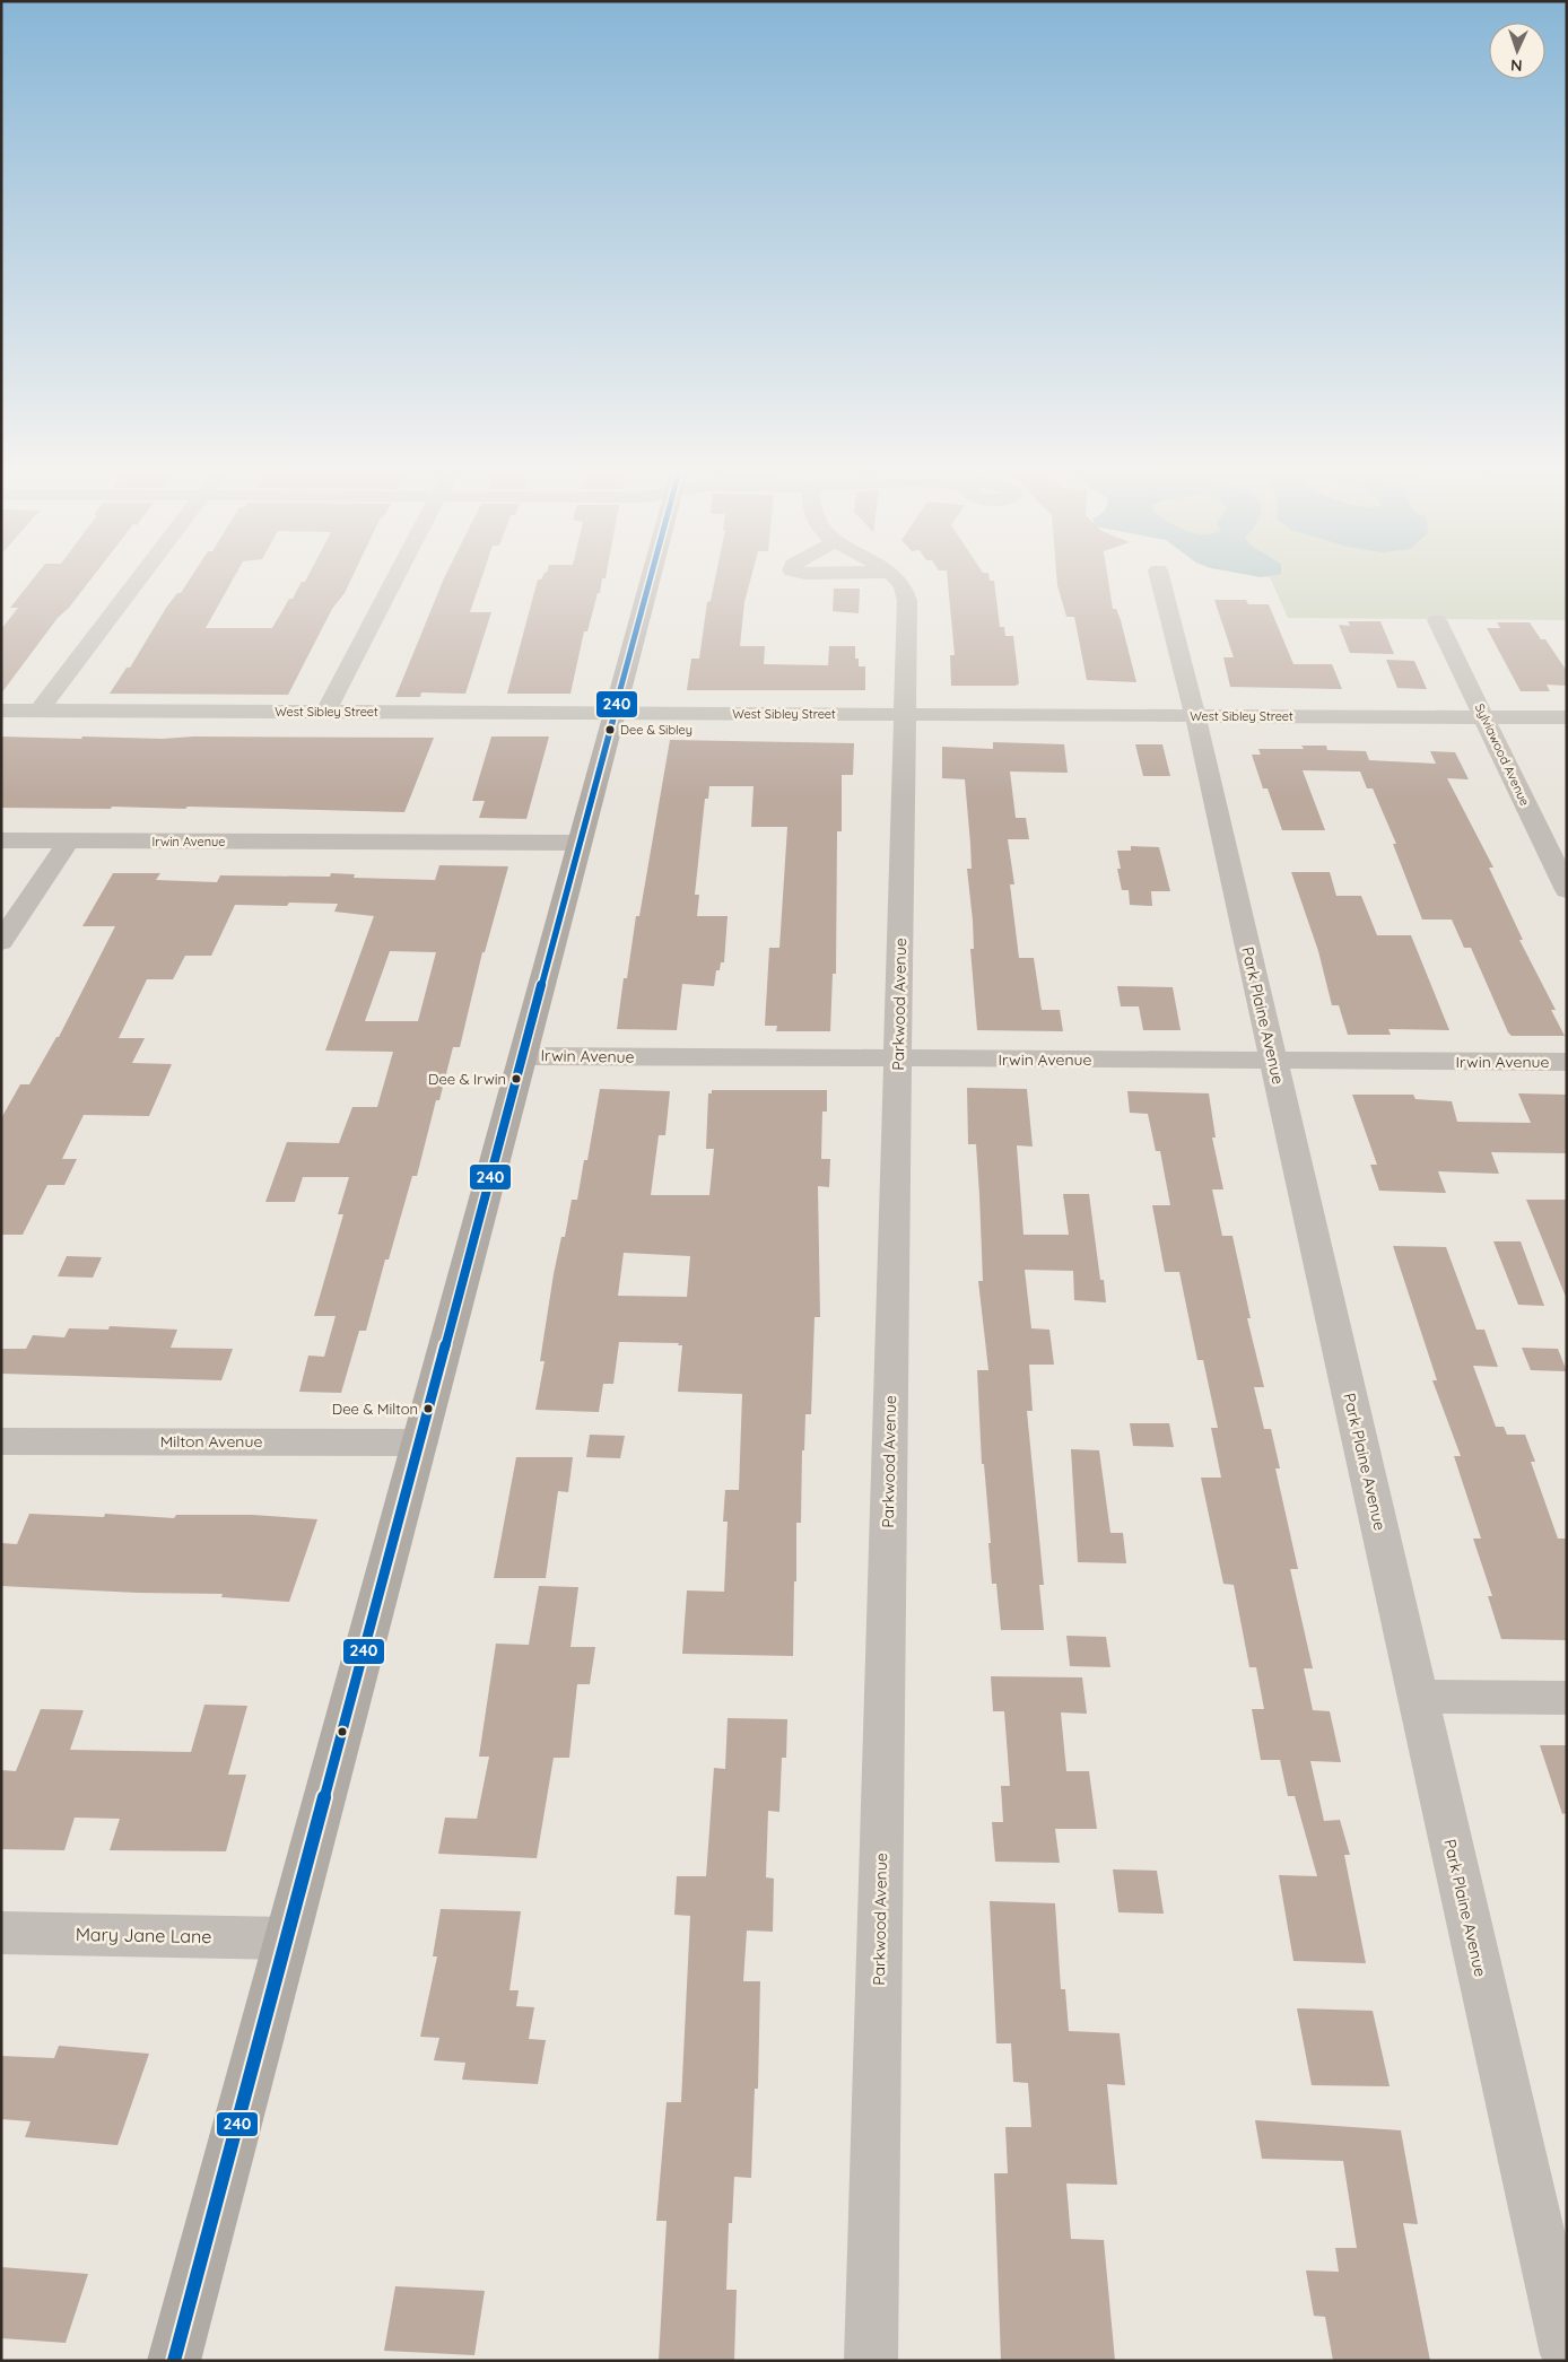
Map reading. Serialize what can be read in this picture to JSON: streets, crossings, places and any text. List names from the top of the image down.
{
  "streets": {
    "street": [
      "West Sibley Street",
      "Sylviawood Avenue",
      "Irwin Avenue",
      "Parkwood Avenue",
      "Park Plaine Avenue",
      "Milton Avenue",
      "Mary Jane Lane"
    ]
  },
  "crossings": [
    ["West Sibley Street", "Sylviawood Avenue"],
    ["West Sibley Street", "Parkwood Avenue"],
    ["West Sibley Street", "Park Plaine Avenue"],
    ["Irwin Avenue", "Parkwood Avenue"],
    ["Irwin Avenue", "Park Plaine Avenue"]
  ],
  "places": ["Dee & Sibley", "Dee & Irwin", "Dee & Milton"],
  "lines": ["transit line 240"],
  "north": "bottom"
}
